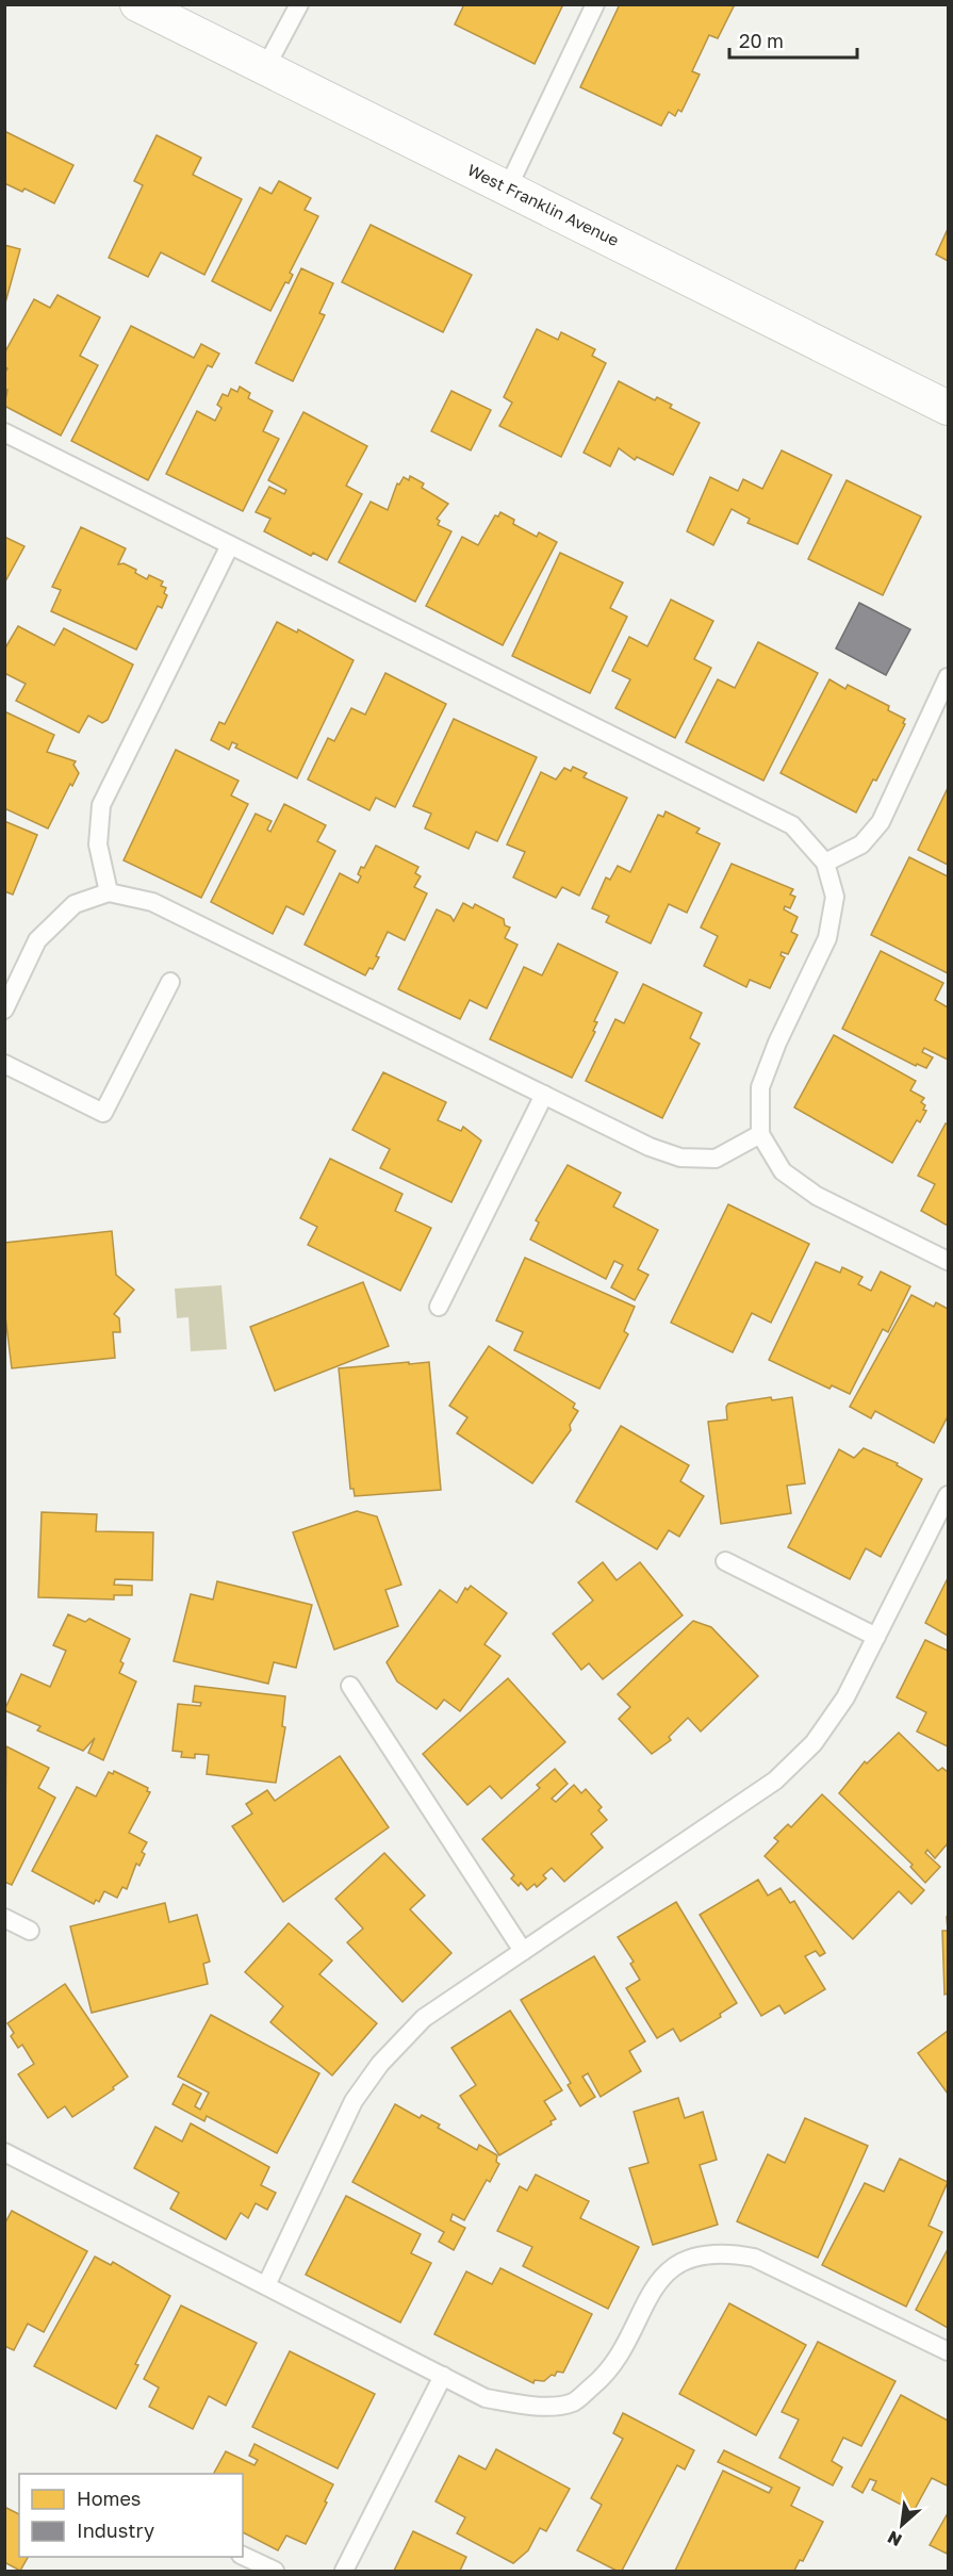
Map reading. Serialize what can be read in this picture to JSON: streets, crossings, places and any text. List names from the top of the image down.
{
  "streets": {
    "street": ["West Franklin Avenue"]
  },
  "legend": ["Homes", "Industry"],
  "scale_bar": "20 m",
  "north": "bottom left"
}
